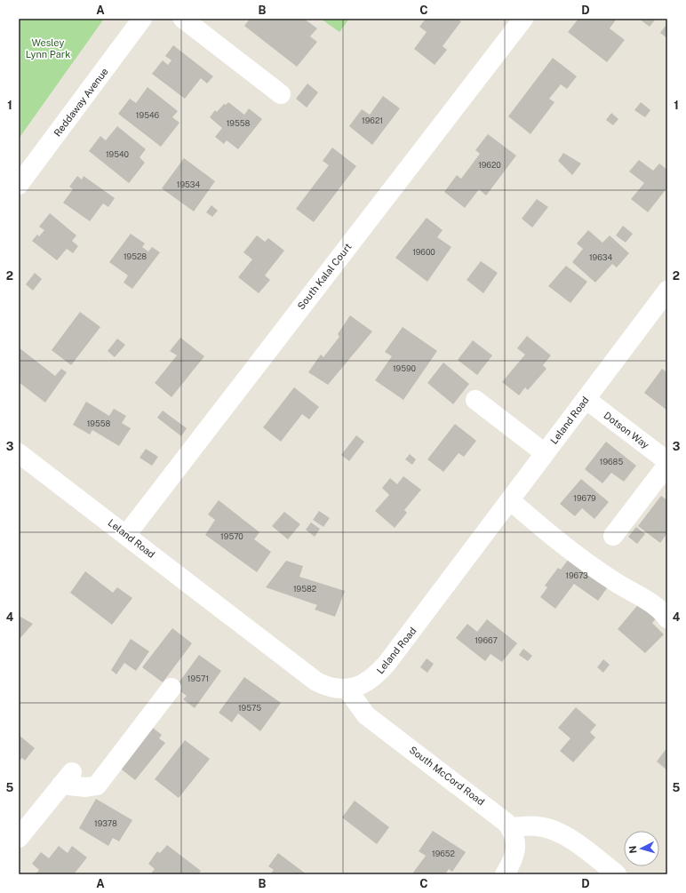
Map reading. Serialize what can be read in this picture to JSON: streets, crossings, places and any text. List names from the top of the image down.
{
  "streets": {
    "street": [
      "Reddaway Avenue",
      "South Kalal Court",
      "Leland Road",
      "Dotson Way",
      "South McCord Road"
    ]
  },
  "crossings": [
    ["South Kalal Court", "Leland Road"],
    ["Leland Road", "Dotson Way"],
    ["Leland Road", "South McCord Road"]
  ],
  "parks": ["Wesley Lynn Park"],
  "house_numbers": [
    "19546",
    "19621",
    "19558",
    "19540",
    "19620",
    "19534",
    "19600",
    "19528",
    "19634",
    "19590",
    "19558",
    "19685",
    "19679",
    "19570",
    "19673",
    "19582",
    "19667",
    "19571",
    "19575",
    "19378",
    "19652"
  ],
  "north": "left",
  "grid": {
    "columns": [
      "A",
      "B",
      "C",
      "D"
    ],
    "rows": [
      "1",
      "2",
      "3",
      "4",
      "5"
    ]
  }
}
